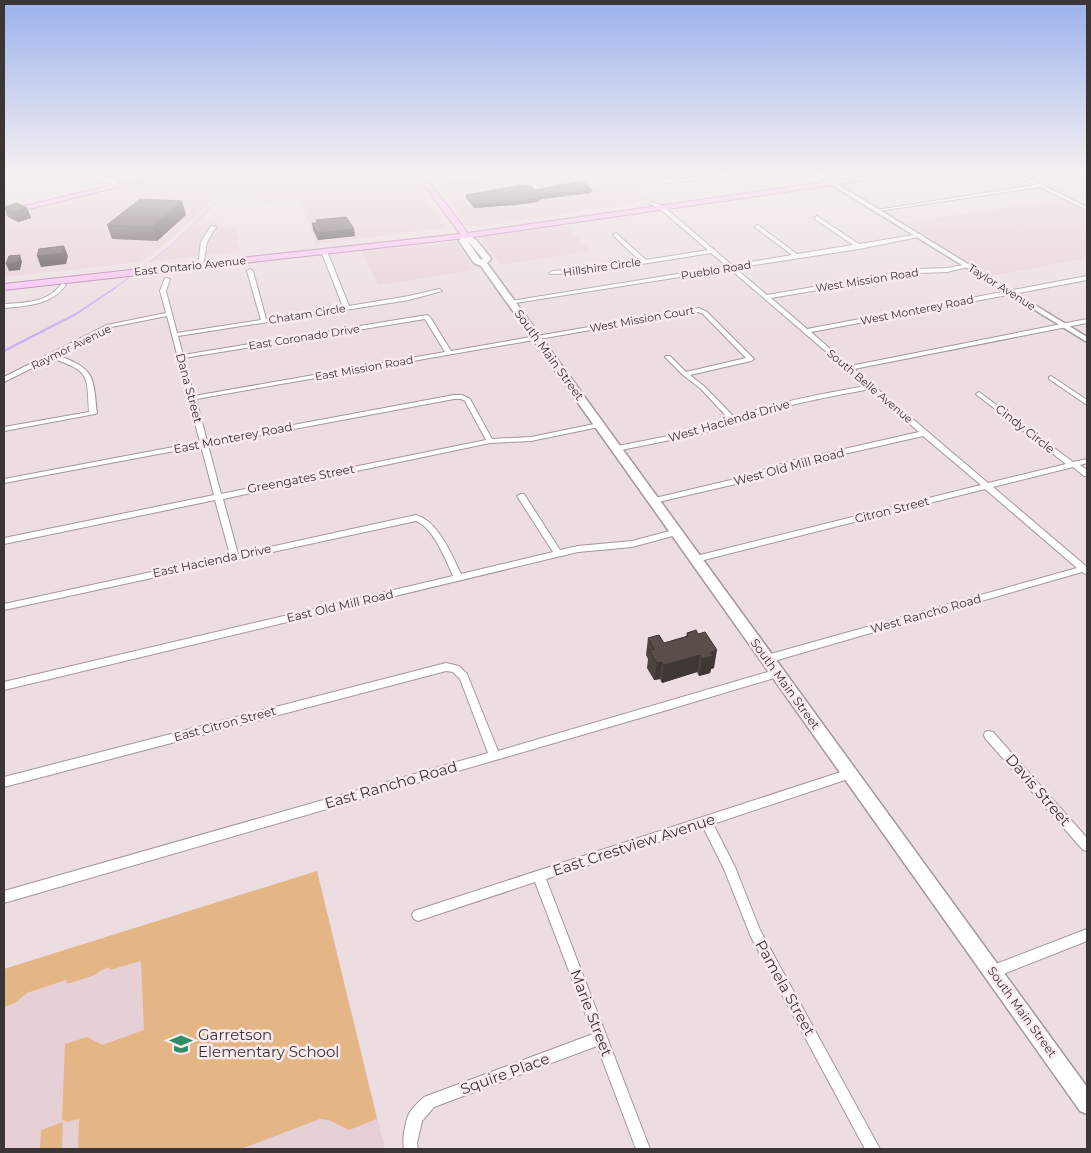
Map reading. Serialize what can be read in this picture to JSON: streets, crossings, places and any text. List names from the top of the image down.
{
  "streets": {
    "main road": ["East Ontario Avenue", "South Main Street"],
    "street": [
      "Hillshire Circle",
      "Pueblo Road",
      "West Mission Road",
      "Taylor Avenue",
      "West Monterey Road",
      "Chatam Circle",
      "West Mission Court",
      "East Coronado Drive",
      "Raymor Avenue",
      "East Mission Road",
      "South Belle Avenue",
      "Dana Street",
      "West Hacienda Drive",
      "Cindy Circle",
      "East Monterey Road",
      "West Old Mill Road",
      "Greengates Street",
      "Citron Street",
      "East Hacienda Drive",
      "East Old Mill Road",
      "West Rancho Road",
      "East Citron Street",
      "East Rancho Road",
      "Davis Street",
      "East Crestview Avenue",
      "Pamela Street",
      "Marie Street",
      "Squire Place"
    ]
  },
  "crossings": [
    ["East Ontario Avenue", "South Main Street"],
    ["Hillshire Circle", "South Belle Avenue"],
    ["Pueblo Road", "Taylor Avenue"],
    ["Pueblo Road", "South Main Street"],
    ["Pueblo Road", "South Belle Avenue"],
    ["West Mission Road", "Taylor Avenue"],
    ["West Mission Road", "South Belle Avenue"],
    ["Taylor Avenue", "West Monterey Road"],
    ["West Monterey Road", "South Belle Avenue"],
    ["Chatam Circle", "Dana Street"],
    ["West Mission Court", "South Main Street"],
    ["West Mission Court", "East Mission Road"],
    ["East Coronado Drive", "Dana Street"],
    ["Raymor Avenue", "Dana Street"],
    ["South Main Street", "East Mission Road"],
    ["South Main Street", "West Hacienda Drive"],
    ["South Main Street", "West Old Mill Road"],
    ["South Main Street", "Greengates Street"],
    ["South Main Street", "Citron Street"],
    ["South Main Street", "East Old Mill Road"],
    ["South Main Street", "West Rancho Road"],
    ["South Main Street", "East Rancho Road"],
    ["South Main Street", "East Crestview Avenue"],
    ["East Mission Road", "Dana Street"],
    ["South Belle Avenue", "West Hacienda Drive"],
    ["South Belle Avenue", "West Old Mill Road"],
    ["South Belle Avenue", "Citron Street"],
    ["South Belle Avenue", "West Rancho Road"],
    ["Dana Street", "East Monterey Road"],
    ["Dana Street", "Greengates Street"],
    ["Dana Street", "East Hacienda Drive"],
    ["Cindy Circle", "Citron Street"],
    ["East Monterey Road", "Greengates Street"],
    ["East Hacienda Drive", "East Old Mill Road"],
    ["East Citron Street", "East Rancho Road"],
    ["East Crestview Avenue", "Pamela Street"],
    ["East Crestview Avenue", "Marie Street"],
    ["Marie Street", "Squire Place"]
  ],
  "places": {
    "school or university": ["Garretson Elementary School"]
  }
}
